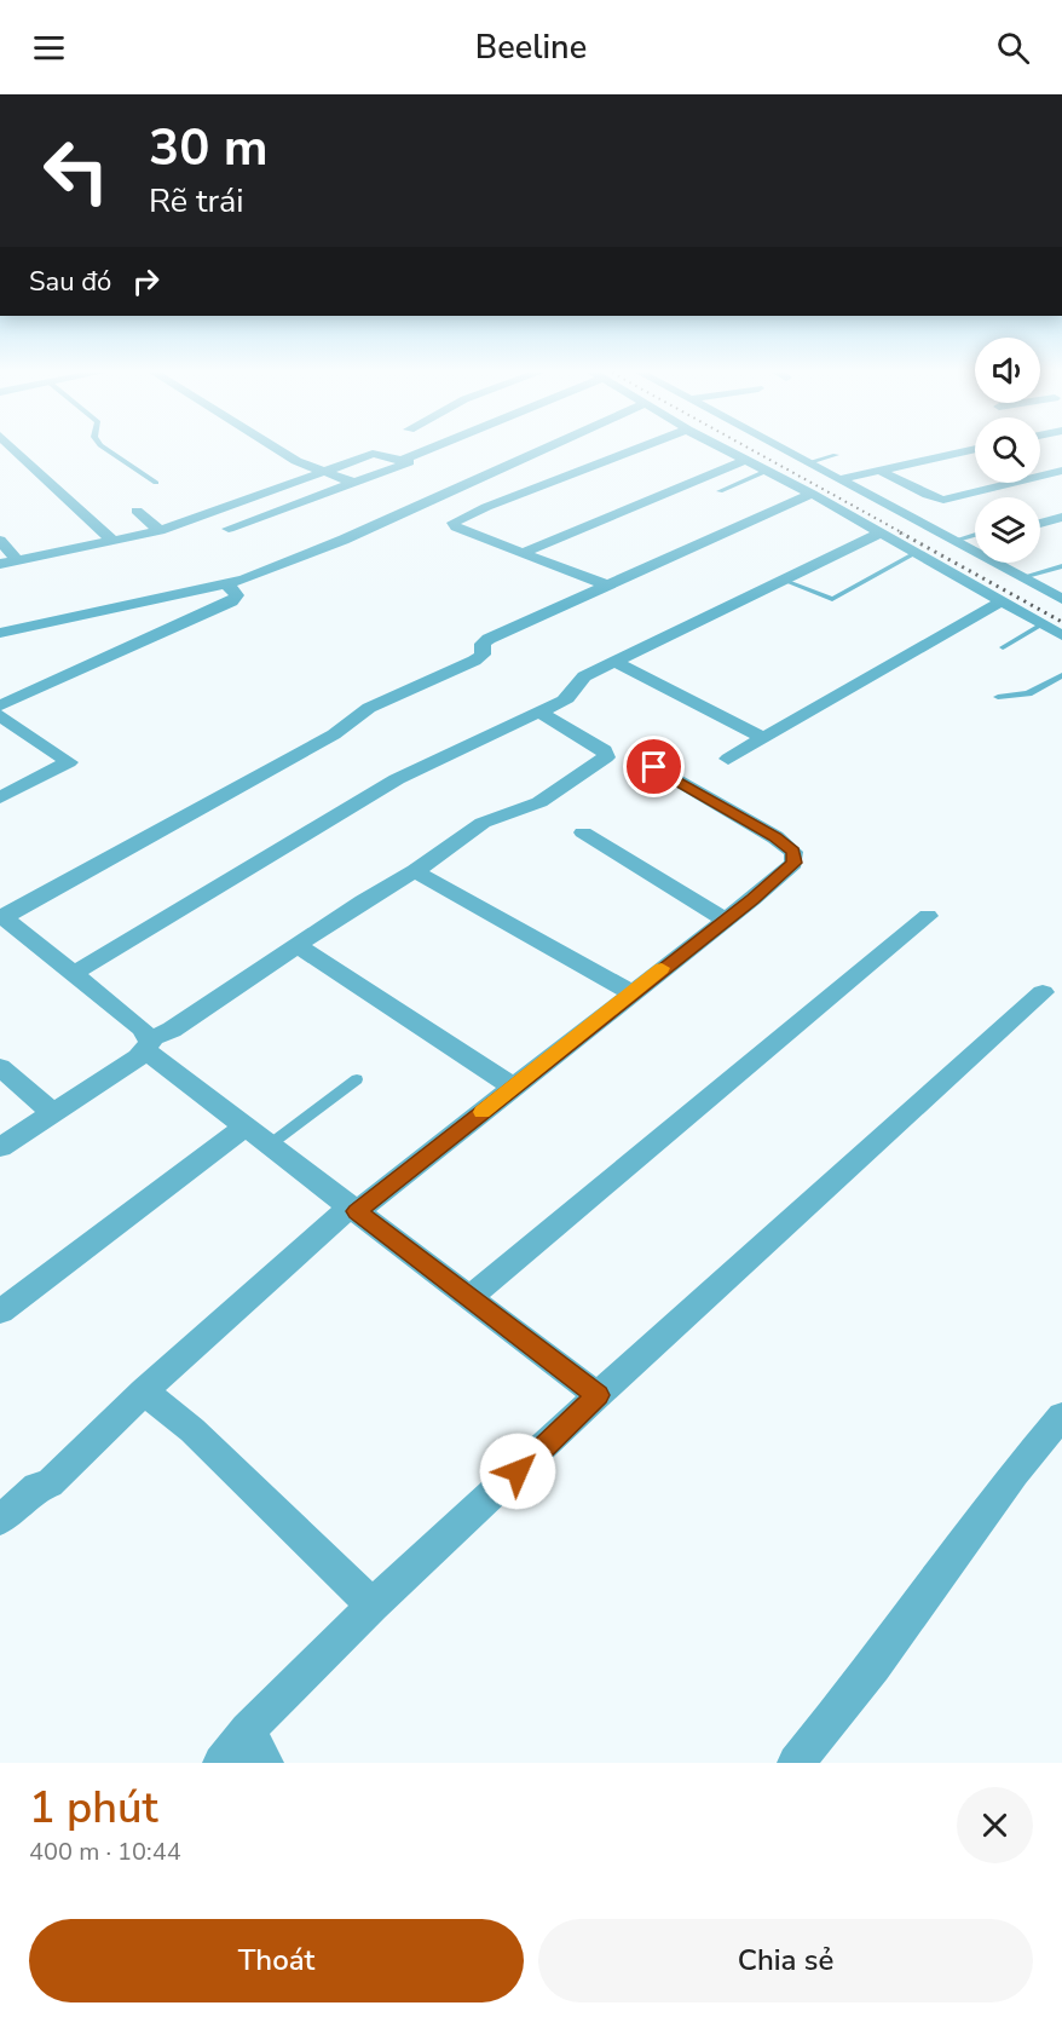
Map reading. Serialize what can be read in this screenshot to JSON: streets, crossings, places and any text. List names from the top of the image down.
{
  "page": {
    "header": "Beeline",
    "turn": ["30 m", "Rẽ trái"],
    "then": "Sau đó",
    "heading": ["1 phút", "400 m · 10:44"],
    "buttons": ["Thoát", "Chia sẻ"]
  }
}
